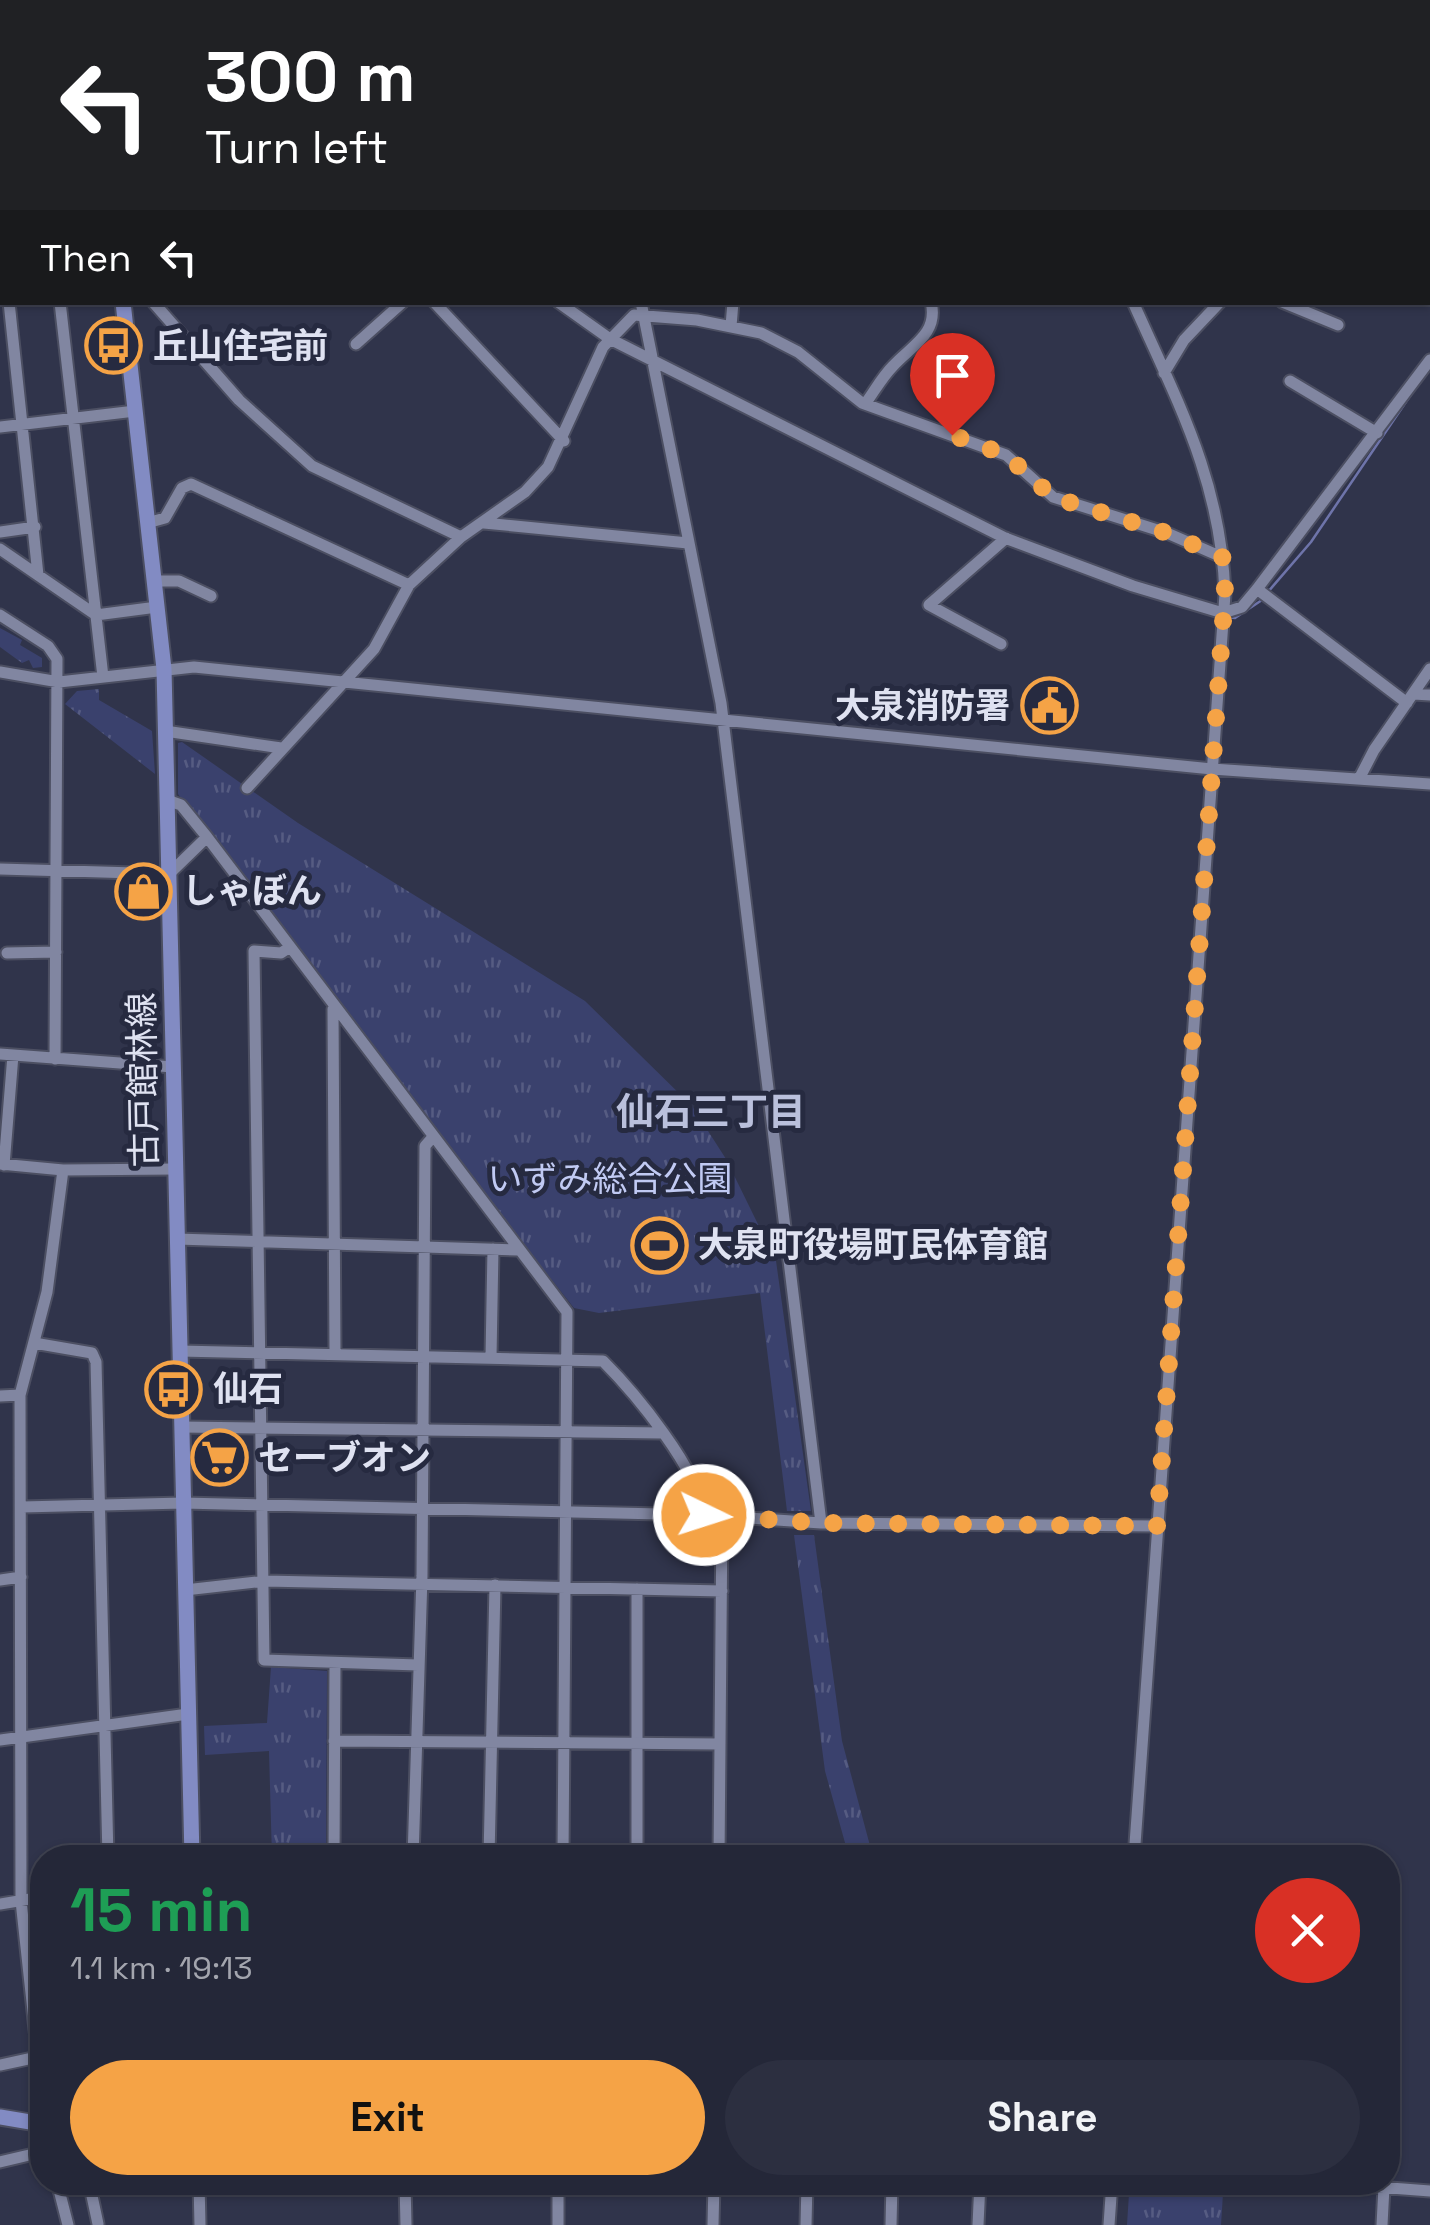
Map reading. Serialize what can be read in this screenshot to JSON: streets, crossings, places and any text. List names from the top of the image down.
{
  "streets": {
    "main road": ["古戸館林線"]
  },
  "districts": ["仙石三丁目"],
  "parks": ["いずみ総合公園"],
  "places": {
    "bus stop": ["丘山住宅前", "仙石"],
    "public building": ["大泉消防署"],
    "shop": ["しゃぼん"],
    "sports": ["大泉町役場町民体育館"],
    "supermarket": ["セーブオン"]
  },
  "page": {
    "turn": ["300 m", "Turn left"],
    "then": "Then",
    "heading": ["15 min", "1.1 km · 19:13"],
    "buttons": ["Exit", "Share"]
  }
}
